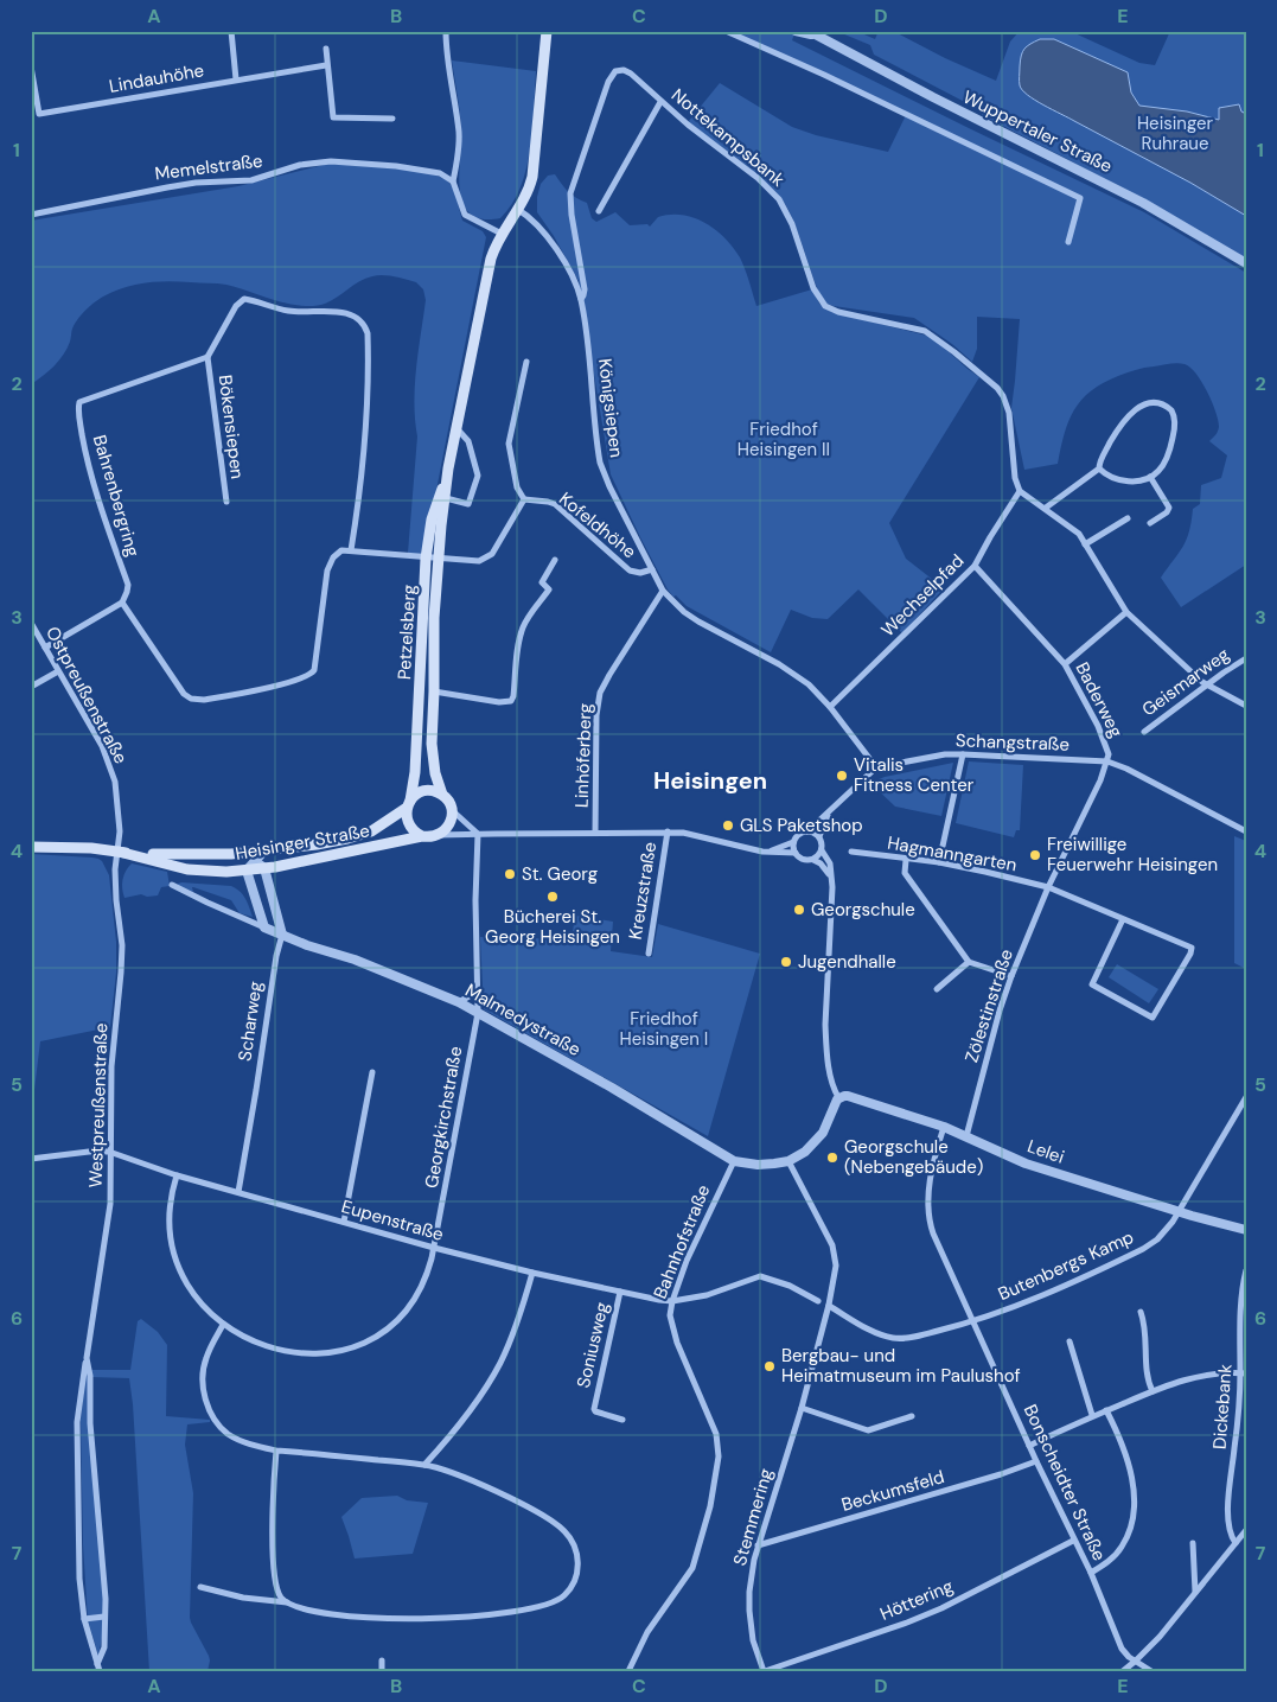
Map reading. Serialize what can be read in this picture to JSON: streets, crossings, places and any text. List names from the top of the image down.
{
  "streets": {
    "main road": ["Petzelsberg", "Heisinger Straße"],
    "street": [
      "Lindauhöhe",
      "Wuppertaler Straße",
      "Nottekampsbank",
      "Memelstraße",
      "Königsiepen",
      "Bökensiepen",
      "Bahrenbergring",
      "Kofeldhöhe",
      "Wechselpfad",
      "Geismarweg",
      "Ostpreußenstraße",
      "Baderweg",
      "Schangstraße",
      "Linhöferberg",
      "Hagmanngarten",
      "Kreuzstraße",
      "Zölestinstraße",
      "Malmedystraße",
      "Scharweg",
      "Westpreußenstraße",
      "Georgkirchstraße",
      "Lelei",
      "Eupenstraße",
      "Bahnhofstraße",
      "Butenbergs Kamp",
      "Soniusweg",
      "Dickebank",
      "Bonscheidter Straße",
      "Beckumsfeld",
      "Stemmering",
      "Höttering"
    ]
  },
  "crossings": [
    ["Nottekampsbank", "Königsiepen"],
    ["Nottekampsbank", "Wechselpfad"],
    ["Königsiepen", "Kofeldhöhe"],
    ["Königsiepen", "Wechselpfad"],
    ["Königsiepen", "Petzelsberg"],
    ["Königsiepen", "Schangstraße"],
    ["Königsiepen", "Linhöferberg"],
    ["Bökensiepen", "Bahrenbergring"],
    ["Wechselpfad", "Baderweg"],
    ["Petzelsberg", "Heisinger Straße"],
    ["Ostpreußenstraße", "Heisinger Straße"],
    ["Ostpreußenstraße", "Westpreußenstraße"],
    ["Baderweg", "Schangstraße"],
    ["Baderweg", "Zölestinstraße"],
    ["Schangstraße", "Zölestinstraße"],
    ["Heisinger Straße", "Scharweg"],
    ["Heisinger Straße", "Westpreußenstraße"],
    ["Hagmanngarten", "Zölestinstraße"],
    ["Zölestinstraße", "Lelei"],
    ["Malmedystraße", "Scharweg"],
    ["Malmedystraße", "Georgkirchstraße"],
    ["Malmedystraße", "Bahnhofstraße"],
    ["Scharweg", "Eupenstraße"],
    ["Westpreußenstraße", "Eupenstraße"],
    ["Georgkirchstraße", "Eupenstraße"],
    ["Lelei", "Butenbergs Kamp"],
    ["Lelei", "Bonscheidter Straße"],
    ["Eupenstraße", "Bahnhofstraße"],
    ["Eupenstraße", "Soniusweg"],
    ["Butenbergs Kamp", "Bonscheidter Straße"],
    ["Butenbergs Kamp", "Stemmering"],
    ["Bonscheidter Straße", "Beckumsfeld"],
    ["Bonscheidter Straße", "Höttering"],
    ["Beckumsfeld", "Stemmering"],
    ["Stemmering", "Höttering"]
  ],
  "districts": ["Heisingen"],
  "parks": ["Heisinger Ruhraue", "Friedhof Heisingen II", "Friedhof Heisingen I"],
  "places": [
    "Vitalis Fitness Center",
    "GLS Paketshop",
    "Freiwillige Feuerwehr Heisingen",
    "St. Georg",
    "Bücherei St. Georg Heisingen",
    "Georgschule",
    "Jugendhalle",
    "Georgschule (Nebengebäude)",
    "Bergbau- und Heimatmuseum im Paulushof"
  ],
  "grid": {
    "columns": [
      "A",
      "B",
      "C",
      "D",
      "E"
    ],
    "rows": [
      "1",
      "2",
      "3",
      "4",
      "5",
      "6",
      "7"
    ]
  }
}
